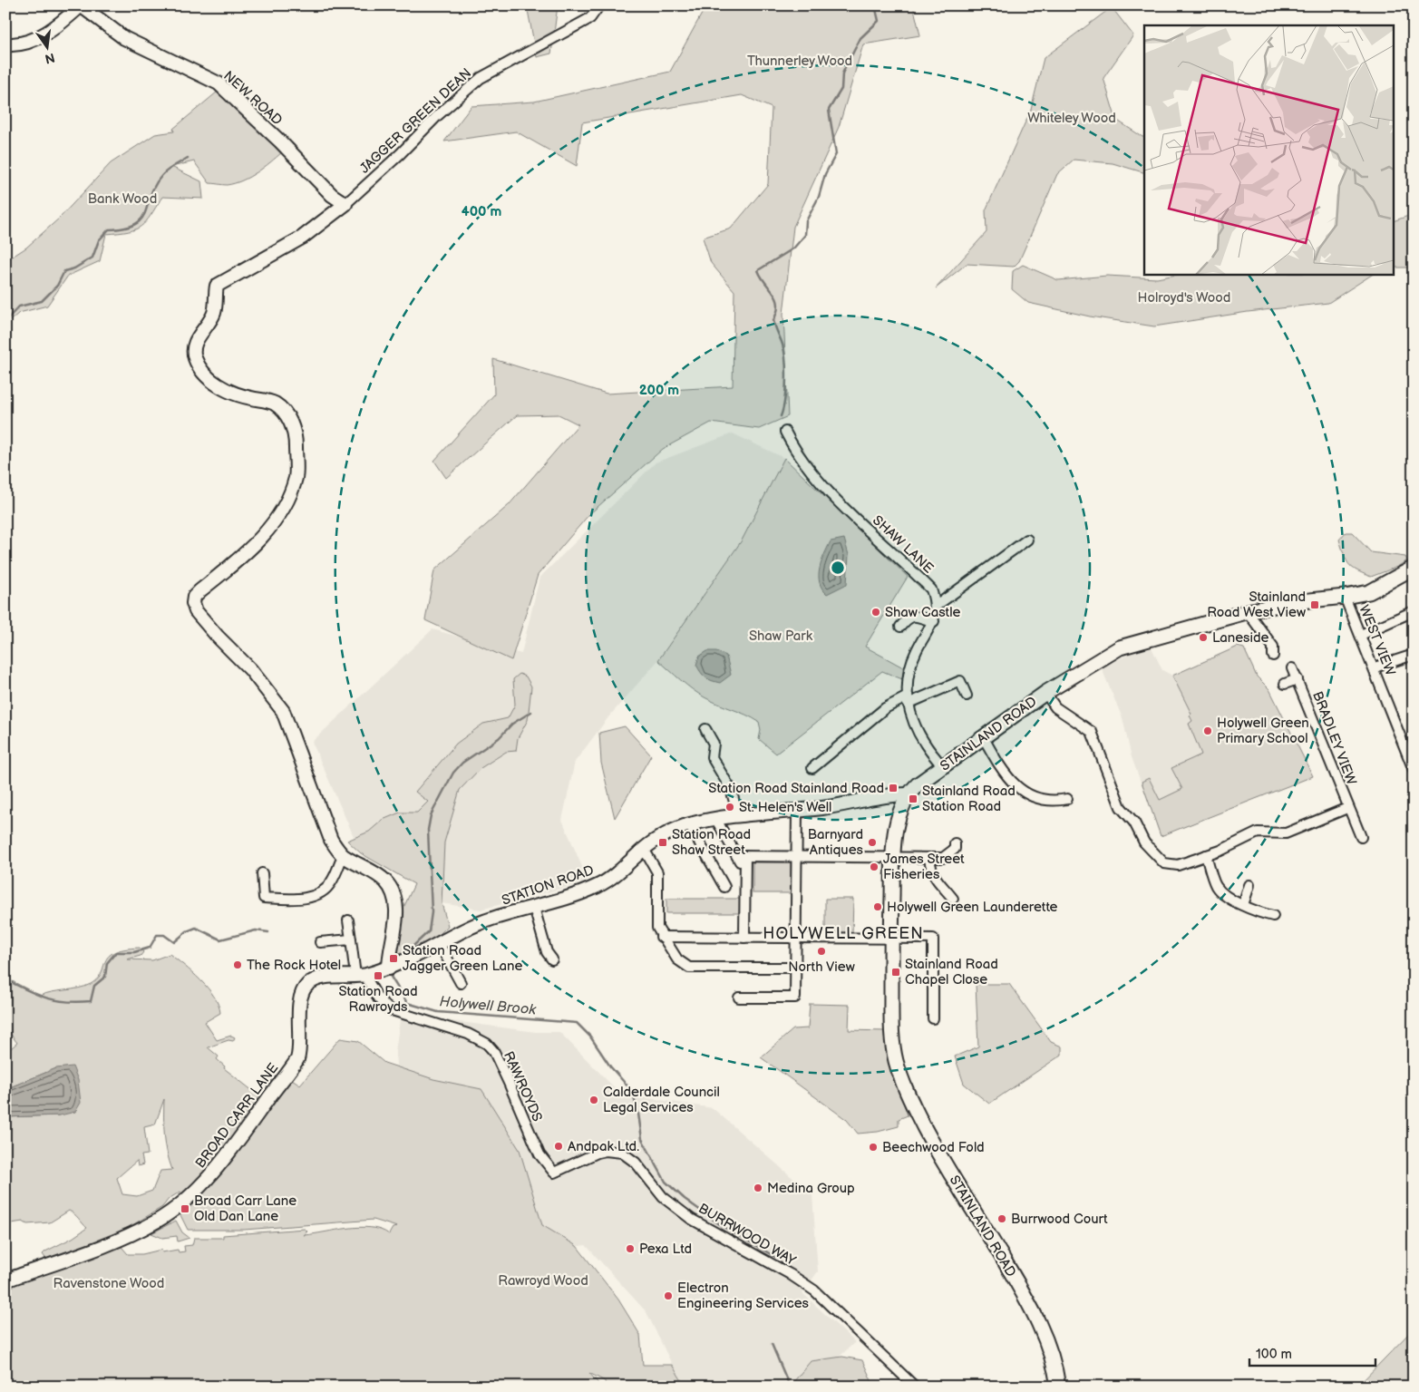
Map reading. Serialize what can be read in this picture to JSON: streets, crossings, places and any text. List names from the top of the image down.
{
  "streets": {
    "main road": ["STAINLAND ROAD"],
    "street": [
      "NEW ROAD",
      "JAGGER GREEN DEAN",
      "SHAW LANE",
      "WEST VIEW",
      "BRADLEY VIEW",
      "STATION ROAD",
      "RAWROYDS",
      "BROAD CARR LANE",
      "BURRWOOD WAY"
    ]
  },
  "crossings": [
    ["NEW ROAD", "JAGGER GREEN DEAN"],
    ["SHAW LANE", "STAINLAND ROAD"],
    ["WEST VIEW", "STAINLAND ROAD"],
    ["STAINLAND ROAD", "STATION ROAD"],
    ["STATION ROAD", "BROAD CARR LANE"],
    ["RAWROYDS", "BROAD CARR LANE"],
    ["RAWROYDS", "BURRWOOD WAY"]
  ],
  "districts": ["HOLYWELL GREEN"],
  "water": ["Holywell Brook"],
  "parks": [
    "Thunnerley Wood",
    "Whiteley Wood",
    "Bank Wood",
    "Holroyd's Wood",
    "Shaw Park",
    "Rawroyd Wood",
    "Ravenstone Wood"
  ],
  "places": {
    "transit": [
      "Stainland Road West View",
      "Station Road Stainland Road",
      "Stainland Road Station Road",
      "Station Road Shaw Street",
      "Station Road Jagger Green Lane",
      "Stainland Road Chapel Close",
      "Station Road Rawroyds",
      "Broad Carr Lane Old Dan Lane"
    ],
    "other": [
      "Shaw Castle",
      "Laneside",
      "Holywell Green Primary School",
      "St. Helen's Well",
      "Barnyard Antiques",
      "James Street Fisheries",
      "Holywell Green Launderette",
      "North View",
      "The Rock Hotel",
      "Calderdale Council Legal Services",
      "Andpak Ltd.",
      "Beechwood Fold",
      "Medina Group",
      "Burrwood Court",
      "Pexa Ltd",
      "Electron Engineering Services"
    ]
  },
  "scale_bar": "100 m",
  "north": "bottom",
  "rings": ["400 m", "200 m"]
}
